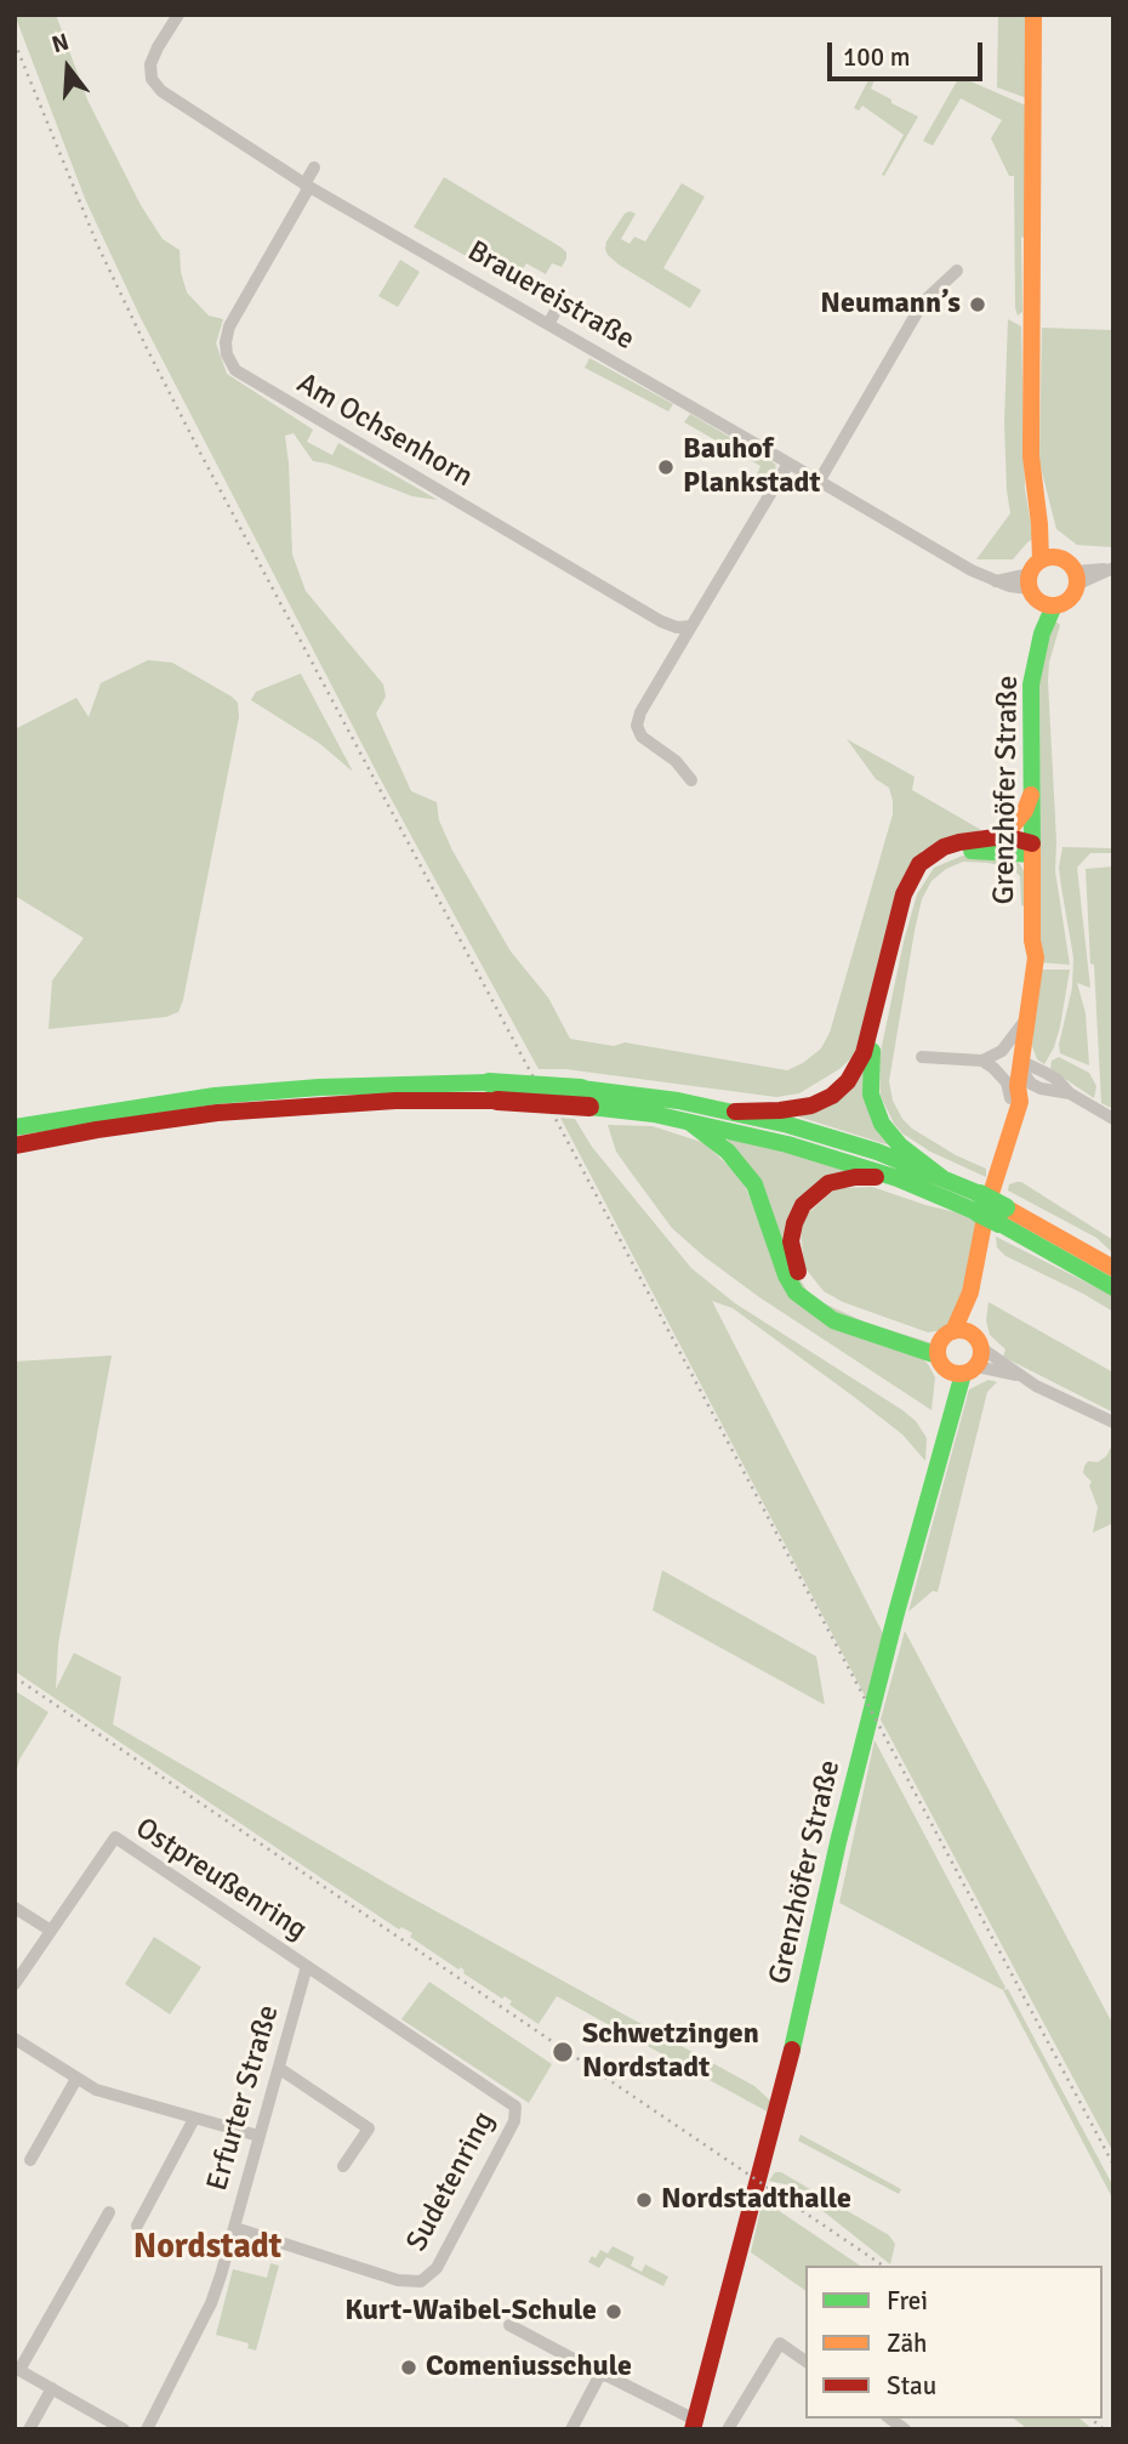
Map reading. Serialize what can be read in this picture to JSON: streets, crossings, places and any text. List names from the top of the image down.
{
  "streets": {
    "main road": ["Grenzhöfer Straße"],
    "street": [
      "Brauereistraße",
      "Am Ochsenhorn",
      "Ostpreußenring",
      "Erfurter Straße",
      "Sudetenring"
    ]
  },
  "crossings": [
    ["Brauereistraße", "Am Ochsenhorn"],
    ["Brauereistraße", "Grenzhöfer Straße"],
    ["Ostpreußenring", "Erfurter Straße"],
    ["Ostpreußenring", "Sudetenring"],
    ["Erfurter Straße", "Sudetenring"]
  ],
  "districts": ["Nordstadt"],
  "places": [
    "Neumann’s",
    "Bauhof Plankstadt",
    "Schwetzingen Nordstadt",
    "Nordstadthalle",
    "Kurt-Waibel-Schule",
    "Comeniusschule"
  ],
  "legend": ["Frei", "Zäh", "Stau"],
  "scale_bar": "100 m",
  "north": "top"
}
